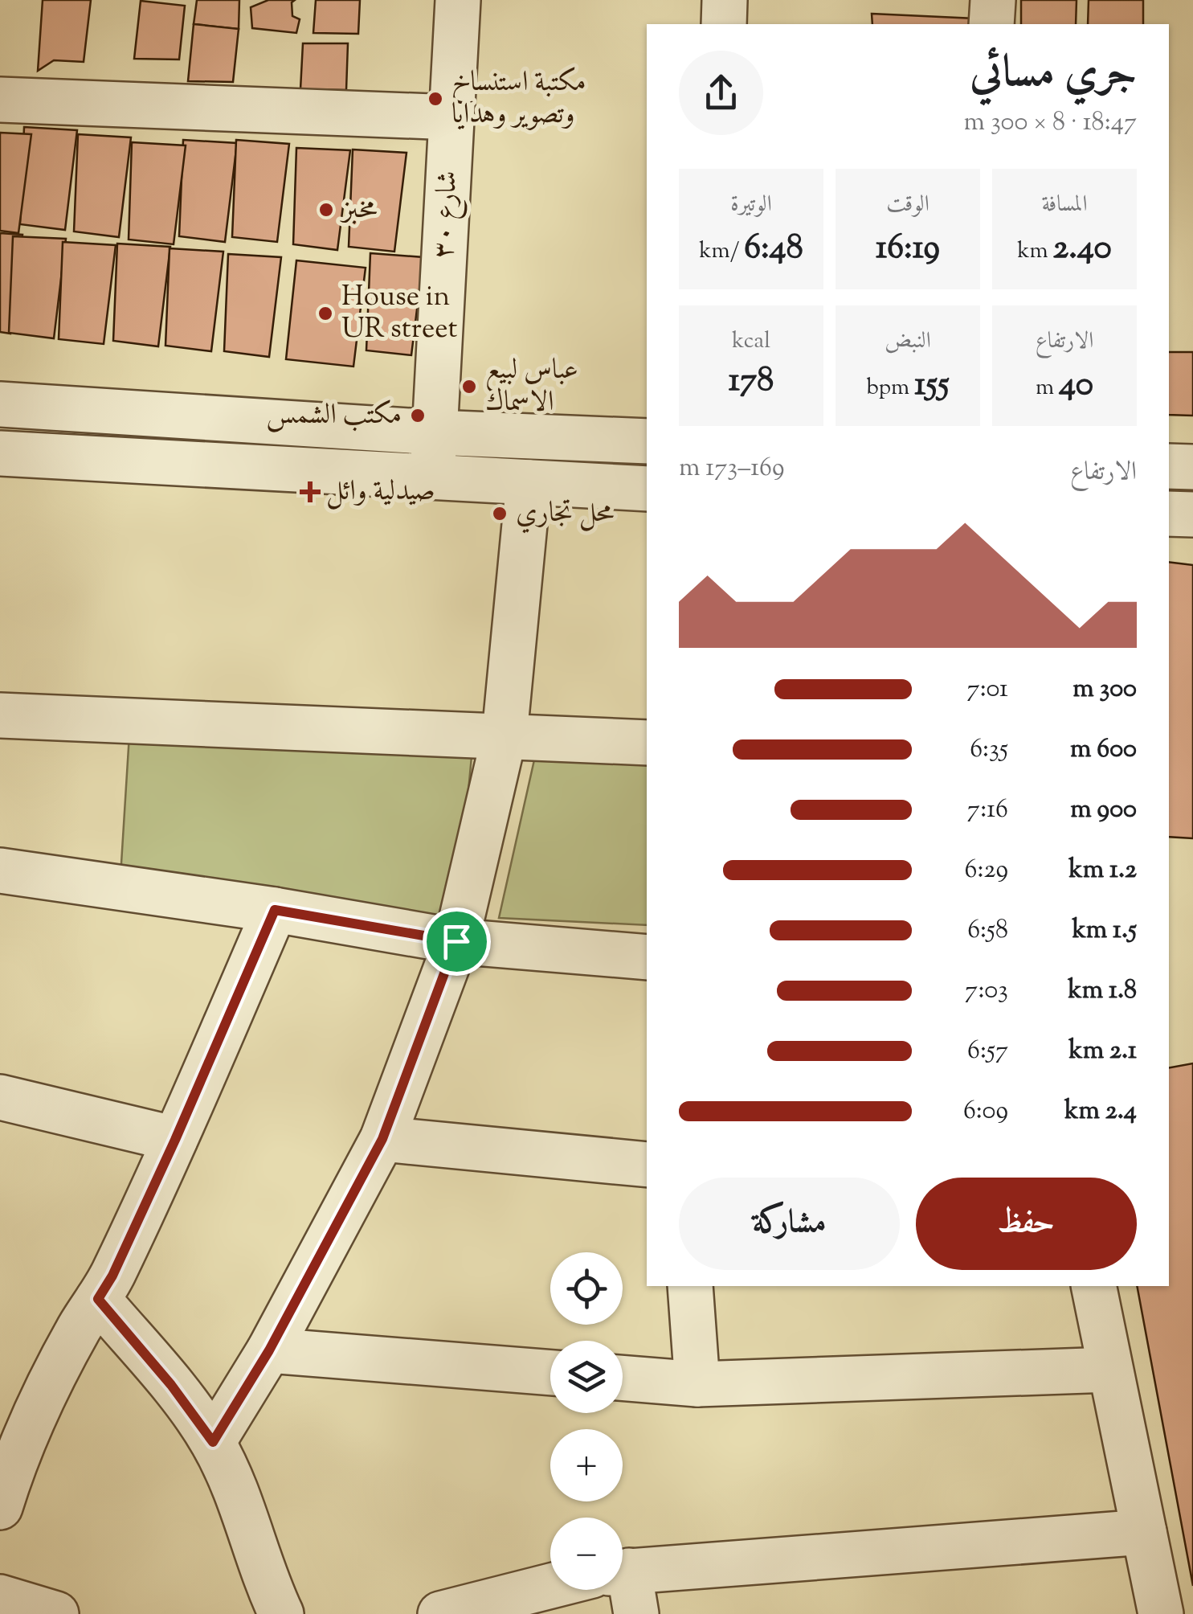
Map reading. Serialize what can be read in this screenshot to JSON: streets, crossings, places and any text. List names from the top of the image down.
{
  "streets": {
    "street": ["شارع ٣٠"]
  },
  "places": {
    "other": [
      "مكتبة استنساخ وتصوير وهدايا",
      "مخبز",
      "House in UR street",
      "عباس لبيع الاسماك",
      "مكتب الشمس",
      "محل تجاري"
    ],
    "health": ["صيدلية وائل"]
  },
  "page": {
    "heading": ["جري مسائي", "18:47 · 8 × 300 m"],
    "stats": [
      ["المسافة", "2.40 km"],
      ["الوقت", "16:19"],
      ["الوتيرة", "6:48 /km"],
      ["الارتفاع", "40 m"],
      ["النبض", "155 bpm"],
      ["kcal", "178"]
    ],
    "chart": ["الارتفاع", "169–173 m"],
    "list": [
      {
        "name": "300 m",
        "note": "7:01"
      },
      {
        "name": "600 m",
        "note": "6:35"
      },
      {
        "name": "900 m",
        "note": "7:16"
      },
      {
        "name": "1.2 km",
        "note": "6:29"
      },
      {
        "name": "1.5 km",
        "note": "6:58"
      },
      {
        "name": "1.8 km",
        "note": "7:03"
      },
      {
        "name": "2.1 km",
        "note": "6:57"
      },
      {
        "name": "2.4 km",
        "note": "6:09"
      }
    ],
    "buttons": ["حفظ", "مشاركة"],
    "map_buttons": ["+", "−"]
  }
}
